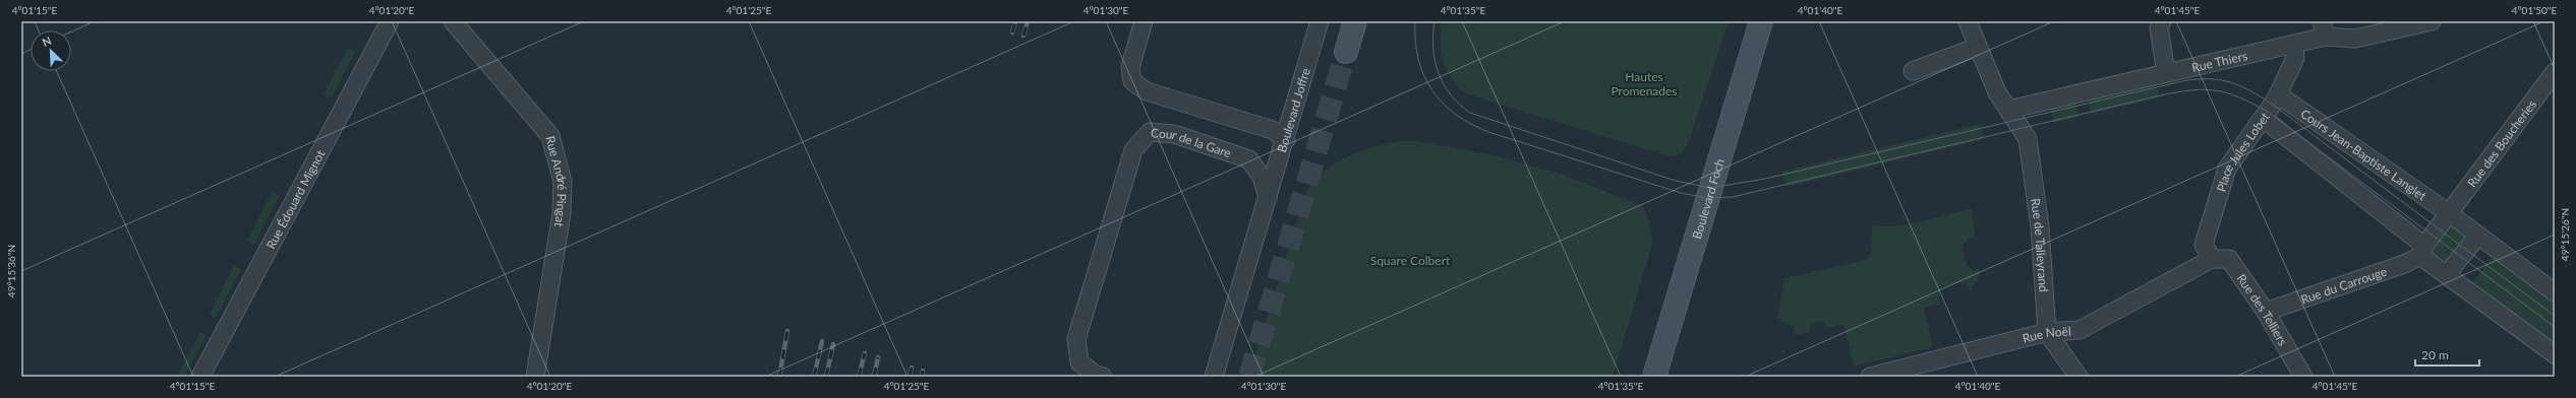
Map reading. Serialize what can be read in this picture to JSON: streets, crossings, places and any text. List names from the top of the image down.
{
  "streets": {
    "main road": ["Boulevard Foch"],
    "street": [
      "Rue Thiers",
      "Boulevard Joffre",
      "Rue des Boucheries",
      "Cour de la Gare",
      "Place Jules Lobet",
      "Cours Jean-Baptiste Langlet",
      "Rue André Pingat",
      "Rue Édouard Mignot",
      "Rue de Talleyrand",
      "Rue du Carrouge",
      "Rue des Telliers",
      "Rue Noël"
    ]
  },
  "crossings": [
    ["Rue Thiers", "Rue de Talleyrand"],
    ["Boulevard Joffre", "Cour de la Gare"],
    ["Rue des Boucheries", "Cours Jean-Baptiste Langlet"],
    ["Place Jules Lobet", "Cours Jean-Baptiste Langlet"],
    ["Place Jules Lobet", "Rue des Telliers"],
    ["Place Jules Lobet", "Rue Noël"],
    ["Rue de Talleyrand", "Rue Noël"],
    ["Rue du Carrouge", "Rue des Telliers"],
    ["Rue des Telliers", "Rue Noël"]
  ],
  "parks": ["Hautes Promenades", "Square Colbert"],
  "scale_bar": "20 m",
  "north": "top left",
  "coordinates": [
    "4°01'15\"E",
    "4°01'20\"E",
    "4°01'25\"E",
    "4°01'30\"E",
    "4°01'35\"E",
    "4°01'40\"E",
    "4°01'45\"E",
    "4°01'50\"E",
    "49°15'26\"N",
    "49°15'36\"N"
  ]
}
